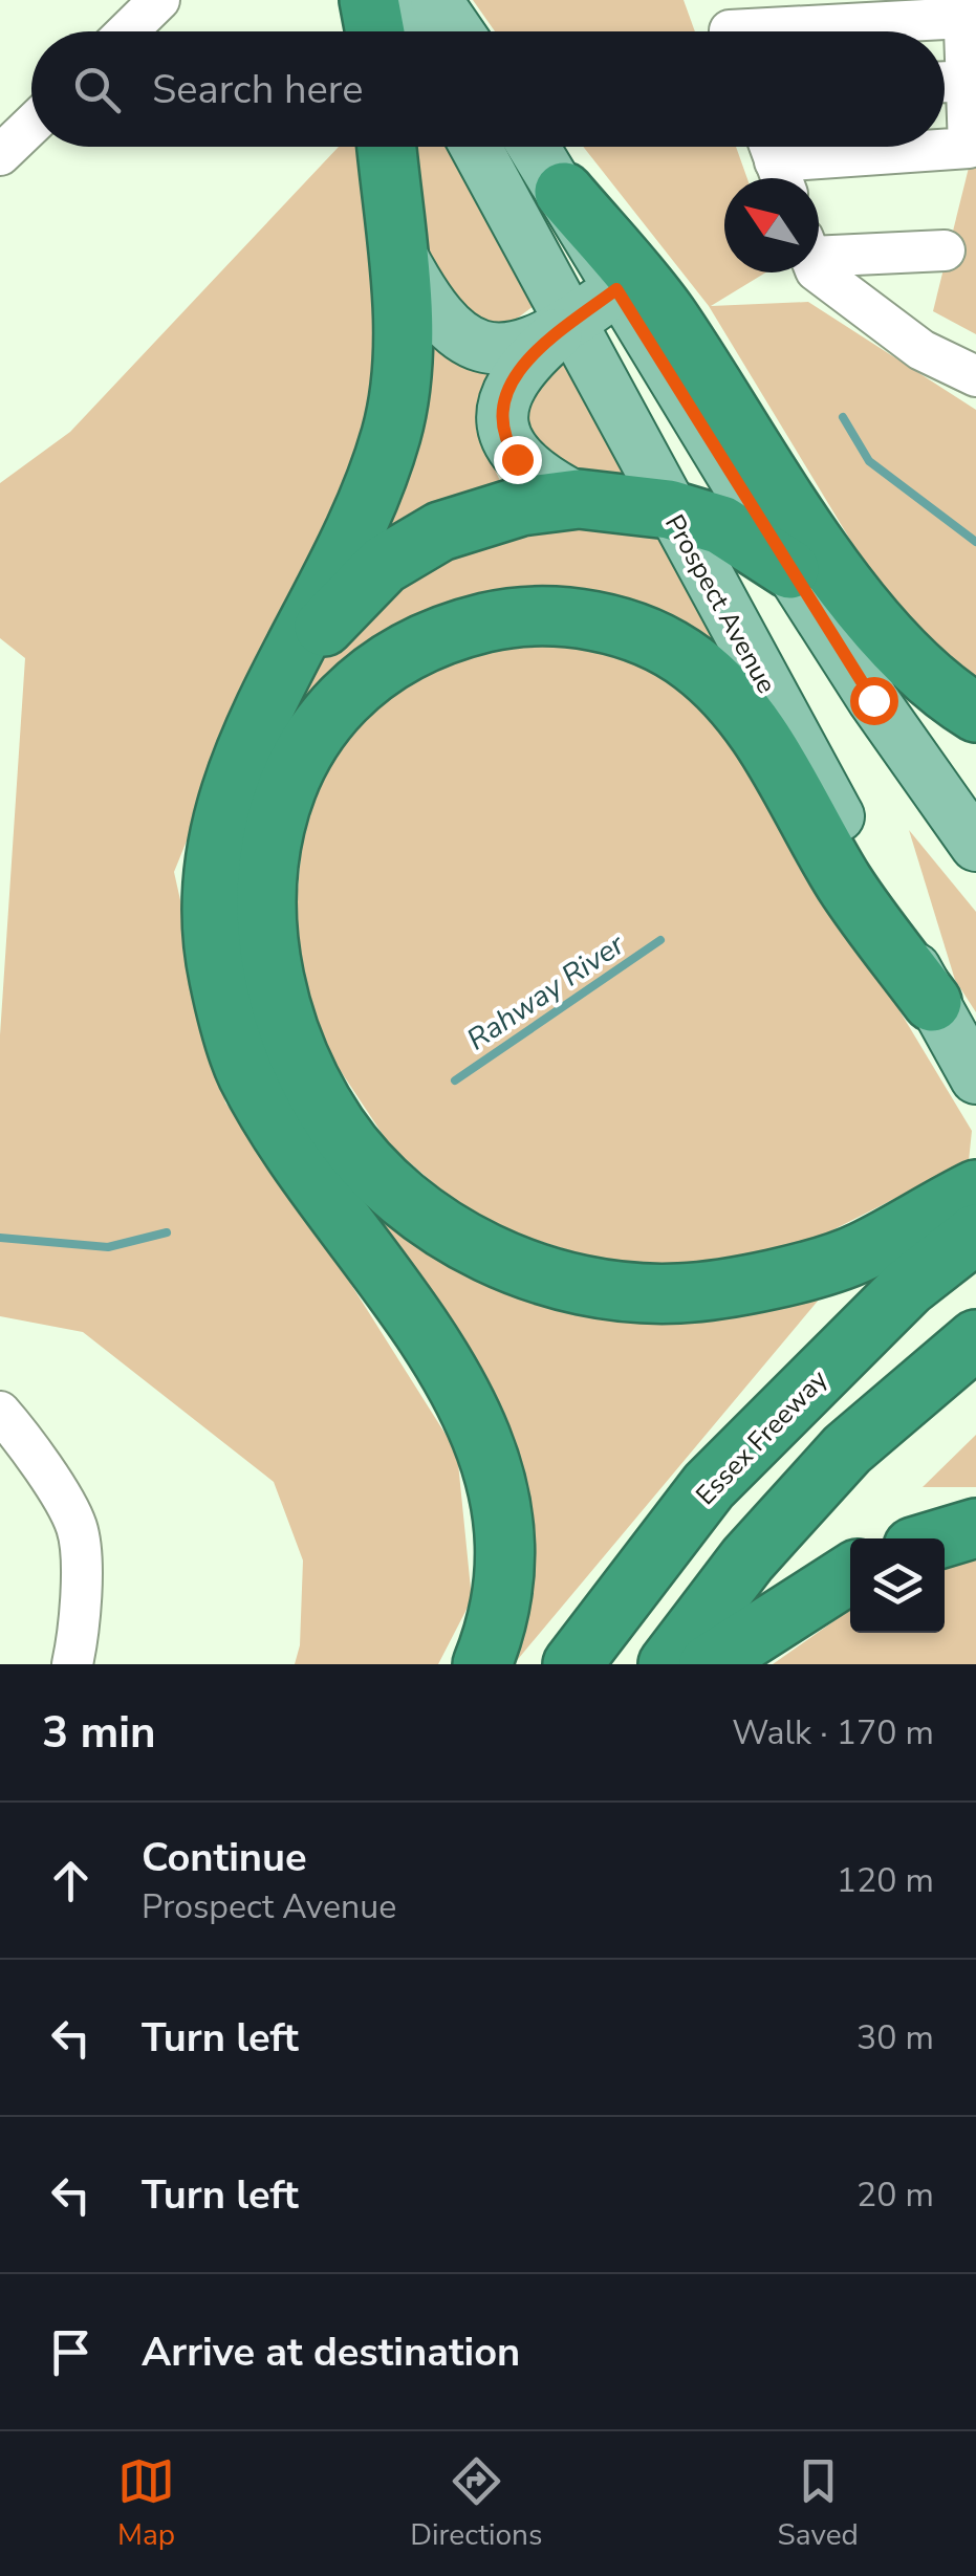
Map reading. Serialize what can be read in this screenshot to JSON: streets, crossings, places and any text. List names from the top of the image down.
{
  "streets": {
    "highway": ["Essex Freeway"],
    "main road": ["Prospect Avenue"]
  },
  "water": ["Rahway River"],
  "north": "top left",
  "page": {
    "search": "Search here",
    "heading": ["3 min", "Walk · 170 m"],
    "list": [
      ["Continue", "Prospect Avenue", "120 m"],
      ["Turn left", "30 m"],
      ["Turn left", "20 m"],
      "Arrive at destination"
    ],
    "nav": ["Map", "Directions", "Saved"]
  }
}
